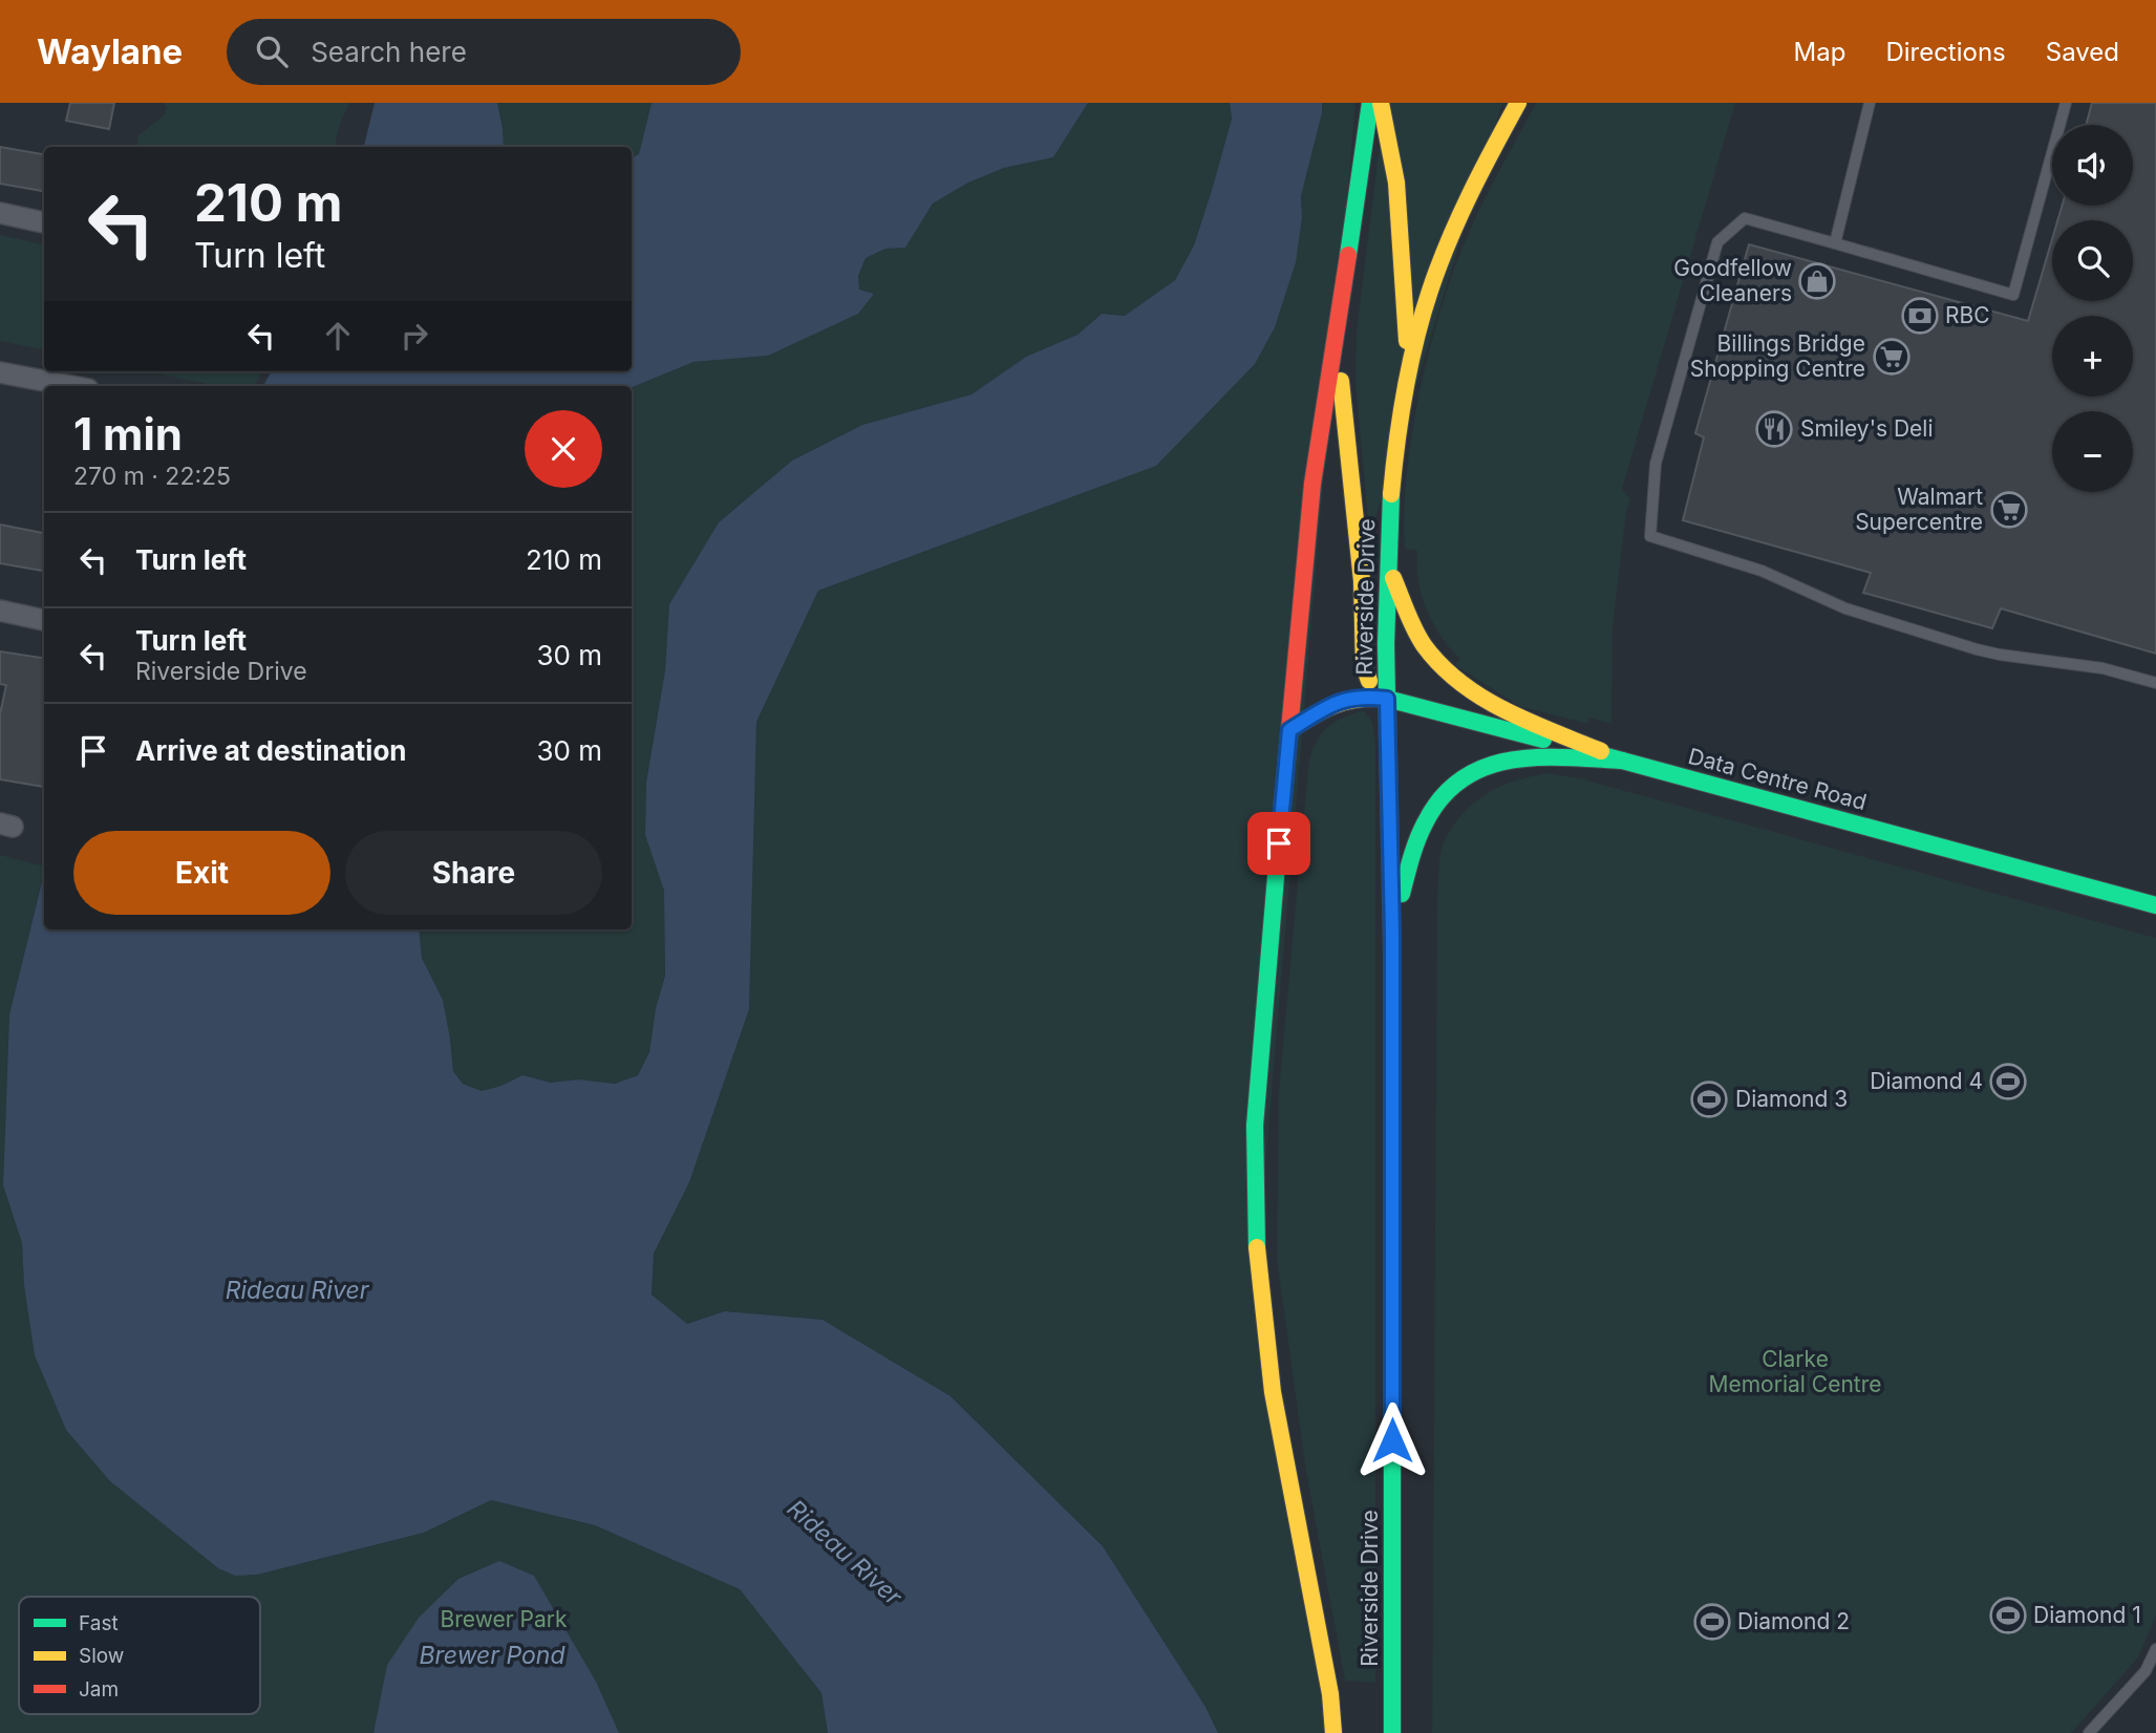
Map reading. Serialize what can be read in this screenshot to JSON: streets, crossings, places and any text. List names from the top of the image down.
{
  "streets": {
    "main road": ["Riverside Drive", "Data Centre Road"]
  },
  "crossings": [
    ["Riverside Drive", "Data Centre Road"]
  ],
  "water": ["Rideau River", "Brewer Pond"],
  "parks": ["Clarke Memorial Centre", "Brewer Park"],
  "places": {
    "shop": ["Goodfellow Cleaners"],
    "bank": ["RBC"],
    "supermarket": ["Billings Bridge Shopping Centre", "Walmart Supercentre"],
    "restaurant": ["Smiley's Deli"],
    "sports": [
      "Diamond 4",
      "Diamond 3",
      "Diamond 1",
      "Diamond 2"
    ]
  },
  "legend": ["Fast", "Slow", "Jam"],
  "page": {
    "header": "Waylane",
    "search": "Search here",
    "nav": ["Map", "Directions", "Saved"],
    "map_buttons": ["+", "−"],
    "turn": ["210 m", "Turn left"],
    "heading": ["1 min", "270 m · 22:25"],
    "list": [
      {
        "name": "Turn left",
        "value": "210 m"
      },
      {
        "name": "Turn left",
        "note": "Riverside Drive",
        "value": "30 m"
      },
      {
        "name": "Arrive at destination",
        "value": "30 m"
      }
    ],
    "buttons": ["Exit", "Share"]
  }
}
